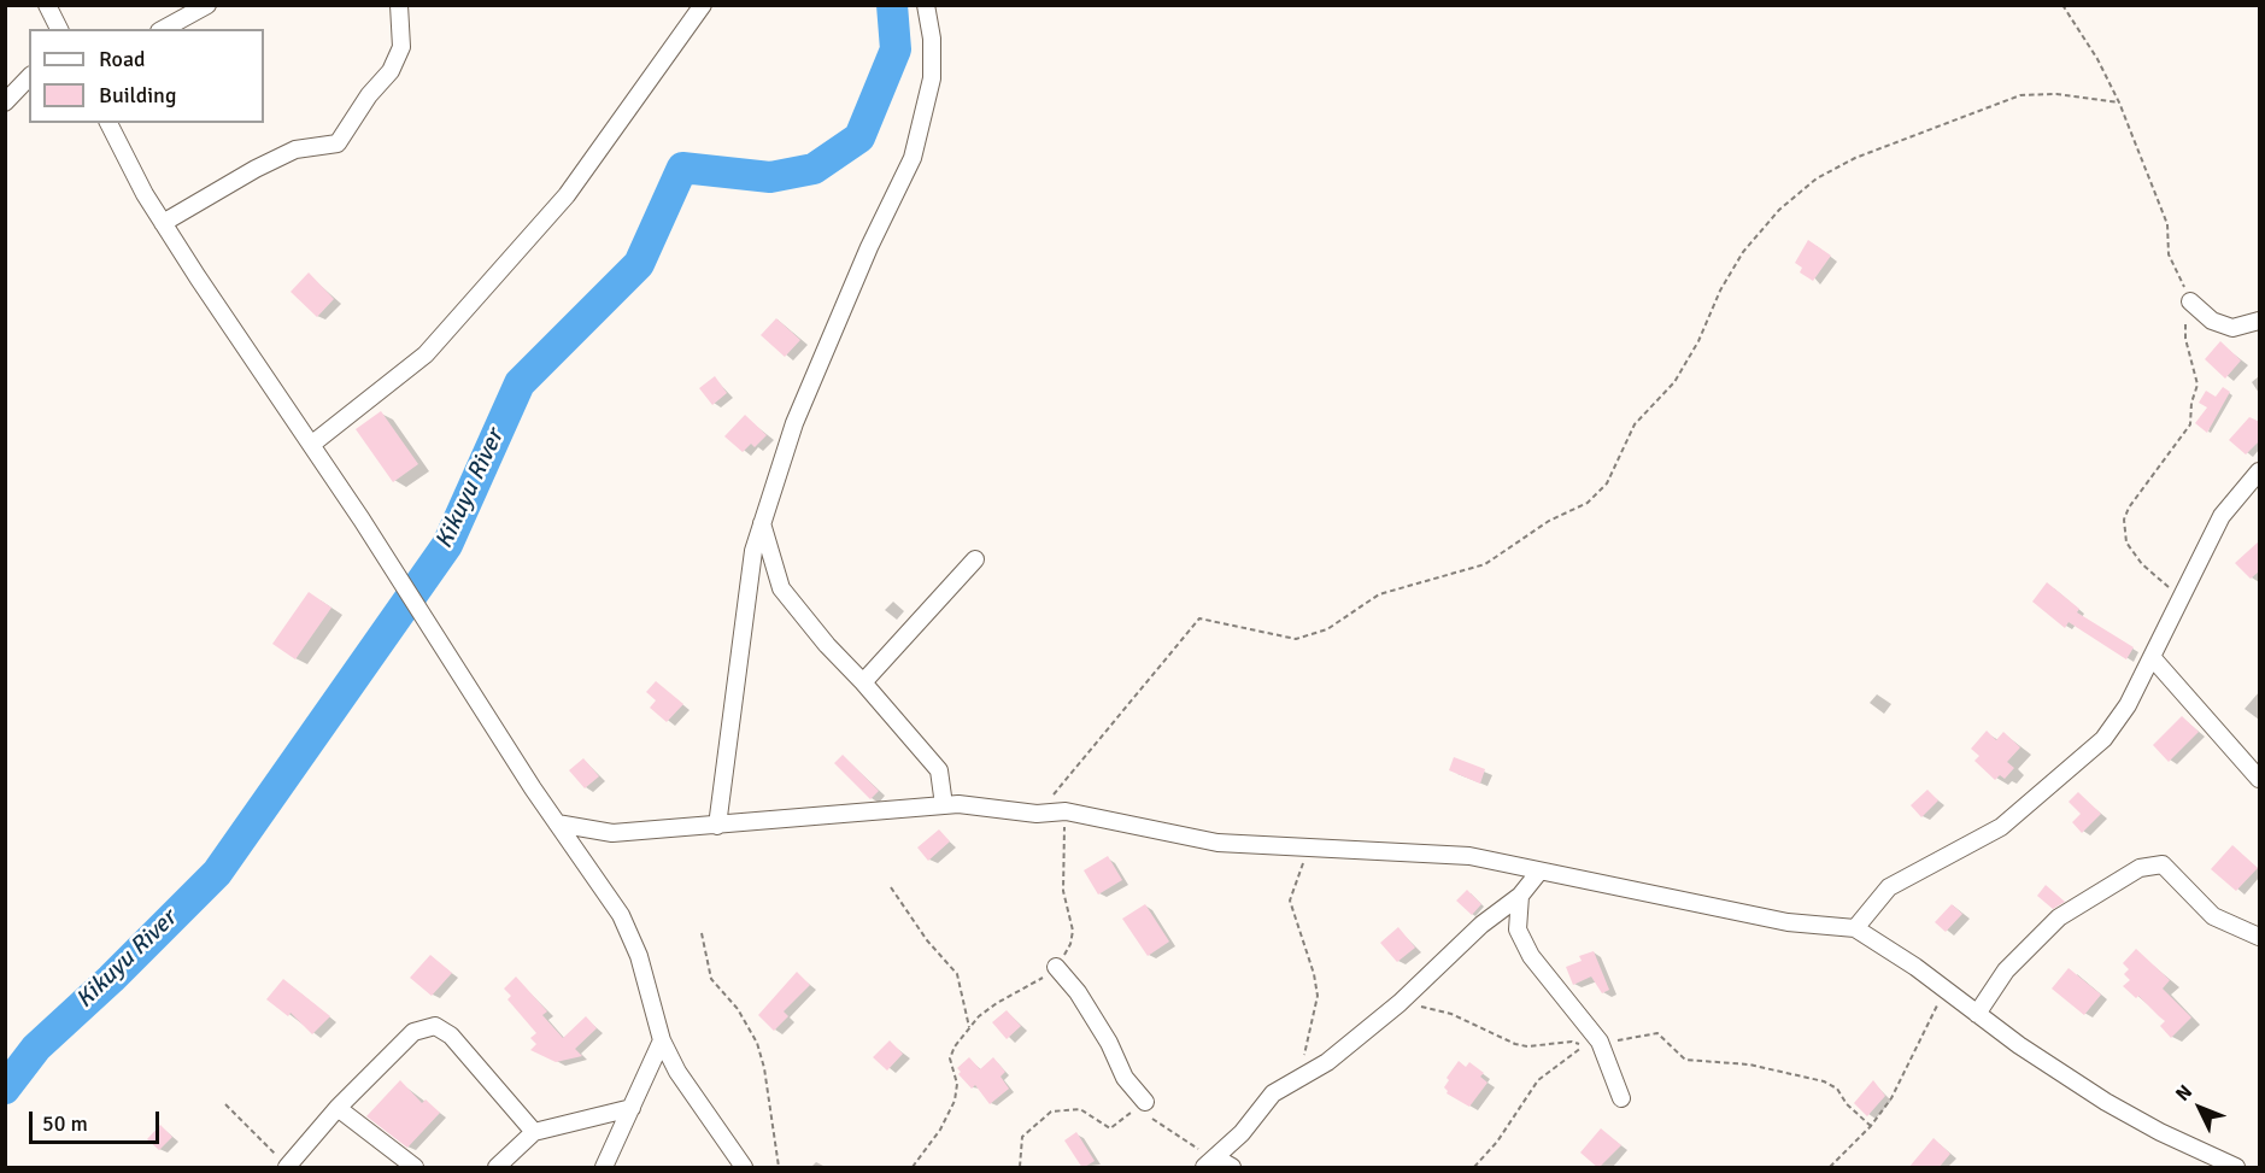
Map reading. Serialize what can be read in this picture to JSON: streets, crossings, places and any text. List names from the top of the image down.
{
  "water": ["Kikuyu River"],
  "legend": ["Road", "Building"],
  "scale_bar": "50 m",
  "north": "top left"
}
